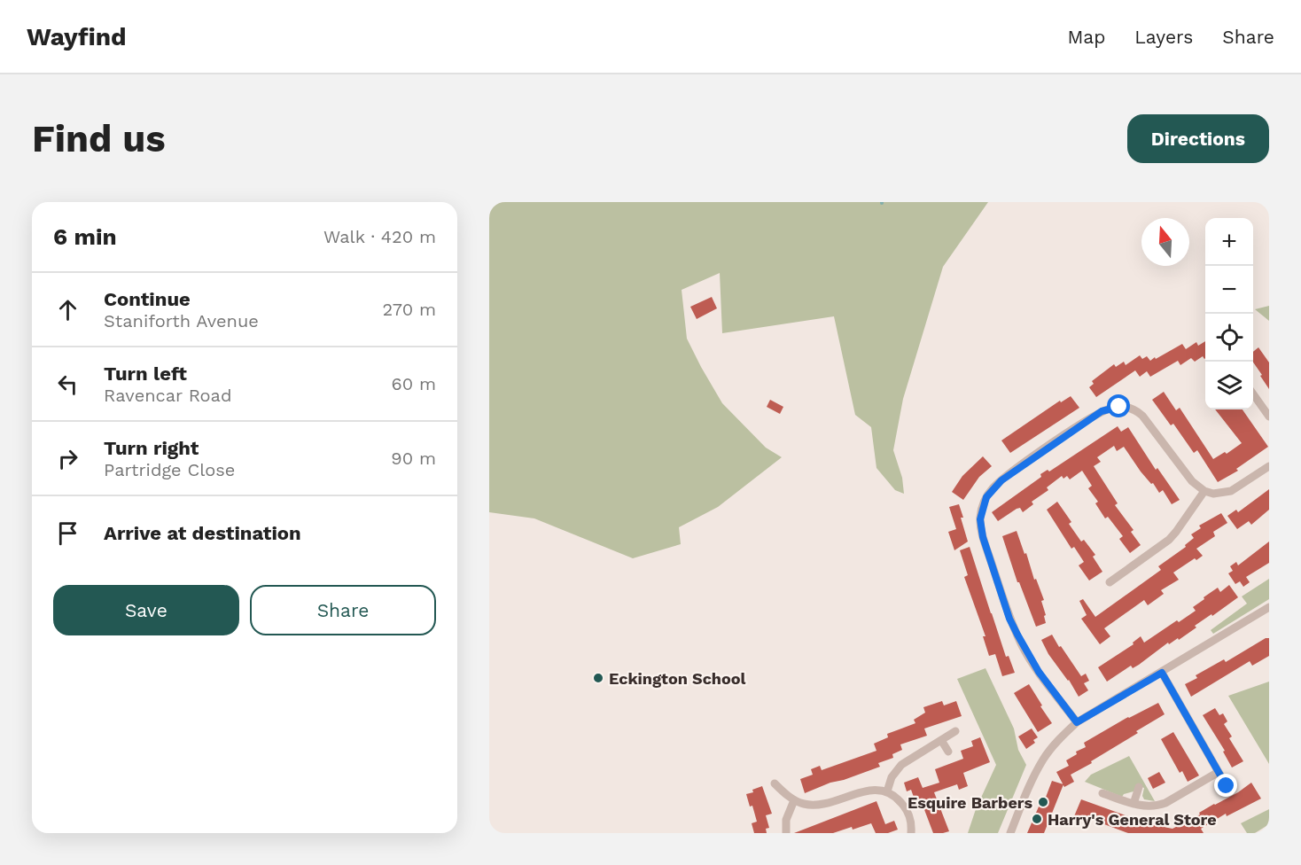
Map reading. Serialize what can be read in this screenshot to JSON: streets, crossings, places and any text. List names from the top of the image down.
{
  "places": ["Eckington School", "Esquire Barbers", "Harry's General Store"],
  "north": "top",
  "page": {
    "header": "Wayfind",
    "nav": ["Map", "Layers", "Share"],
    "buttons": [
      "Directions",
      ["Save", "Share"]
    ],
    "title": "Find us",
    "heading": ["6 min", "Walk · 420 m"],
    "map_buttons": ["+", "−"],
    "list": [
      ["Continue", "Staniforth Avenue", "270 m"],
      ["Turn left", "Ravencar Road", "60 m"],
      ["Turn right", "Partridge Close", "90 m"],
      "Arrive at destination"
    ]
  }
}
